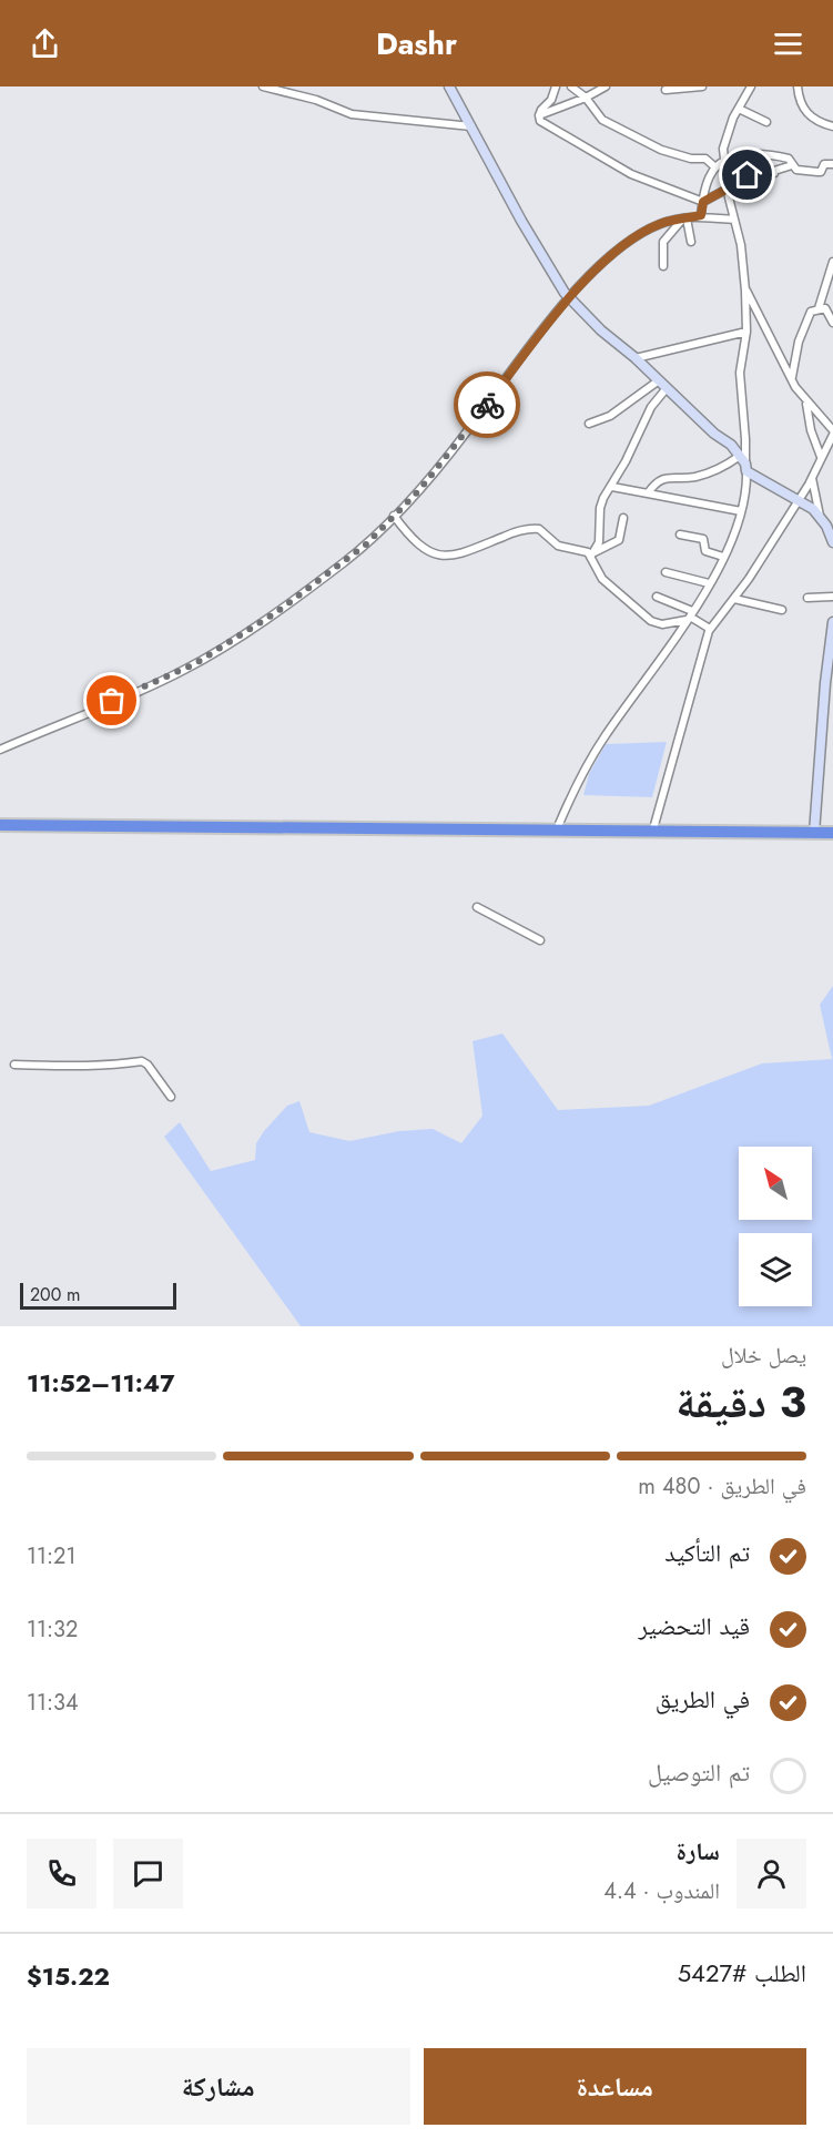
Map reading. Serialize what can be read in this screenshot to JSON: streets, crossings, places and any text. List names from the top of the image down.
{
  "scale_bar": "200 m",
  "north": "top left",
  "page": {
    "header": "Dashr",
    "scale": "200 m",
    "heading": ["3 دقيقة", "يصل خلال", "11:47–11:52"],
    "panel": [
      "سارة",
      "المندوب · 4.4",
      "الطلب #5427",
      "$15.22"
    ],
    "bar": "في الطريق · 480 m",
    "list": [
      ["تم التأكيد", "11:21"],
      ["قيد التحضير", "11:32"],
      ["في الطريق", "11:34"],
      "تم التوصيل"
    ],
    "buttons": ["مساعدة", "مشاركة"]
  }
}
